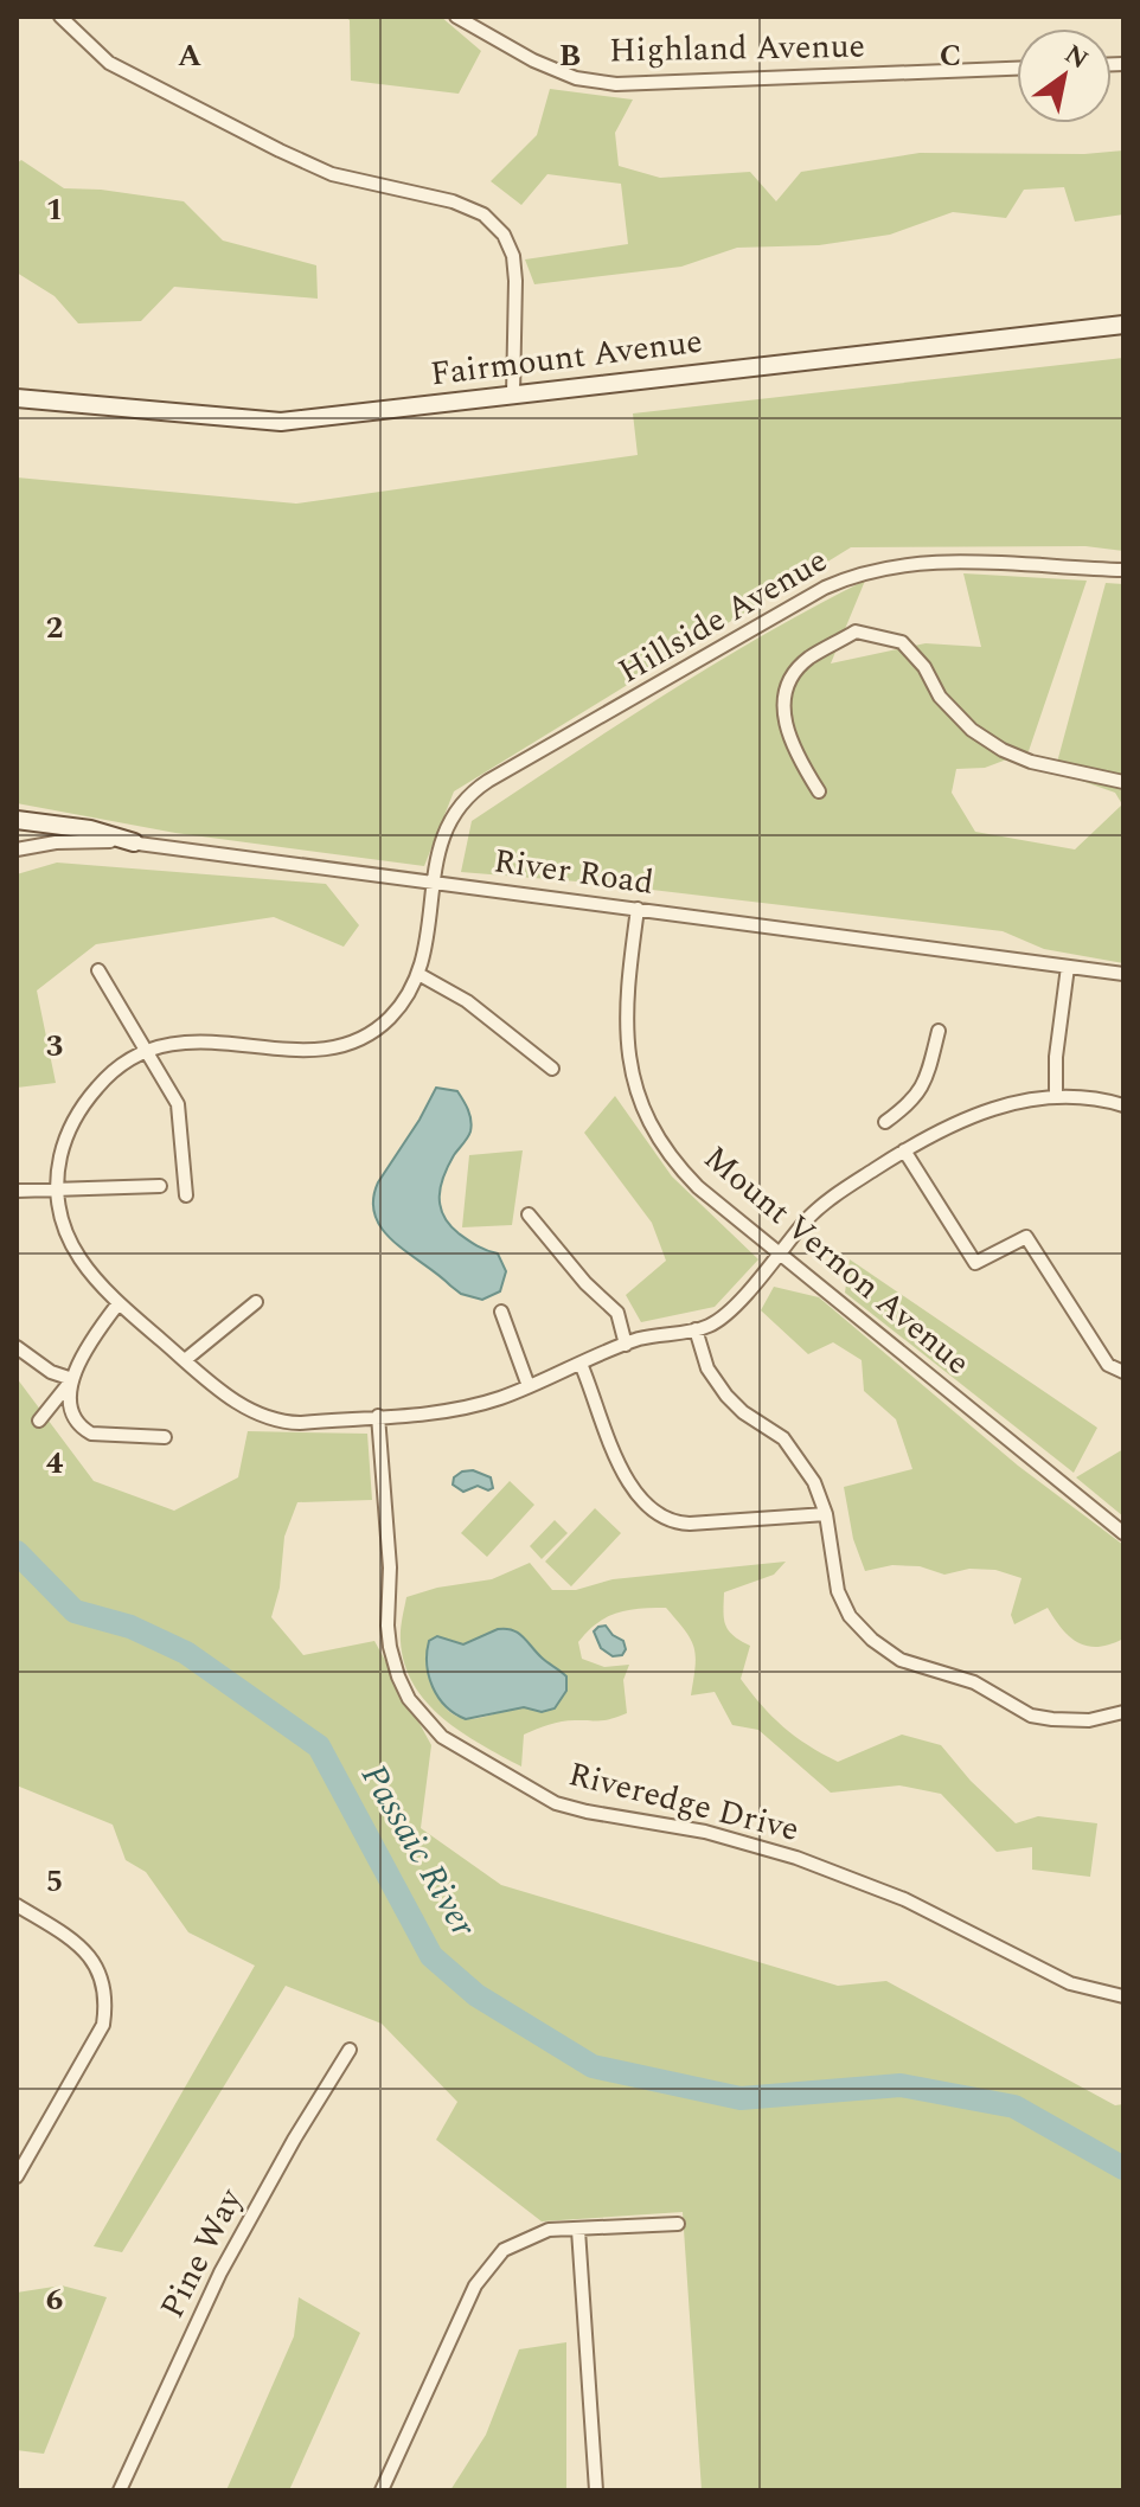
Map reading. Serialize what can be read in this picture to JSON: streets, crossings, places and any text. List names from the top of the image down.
{
  "streets": {
    "main road": ["Fairmount Avenue"],
    "street": [
      "Highland Avenue",
      "Hillside Avenue",
      "River Road",
      "Mount Vernon Avenue",
      "Riveredge Drive",
      "Pine Way"
    ]
  },
  "crossings": [
    ["Hillside Avenue", "River Road"],
    ["Hillside Avenue", "Riveredge Drive"],
    ["River Road", "Mount Vernon Avenue"]
  ],
  "water": ["Passaic River"],
  "north": "top right",
  "grid": {
    "columns": ["A", "B", "C"],
    "rows": [
      "1",
      "2",
      "3",
      "4",
      "5",
      "6"
    ]
  }
}
